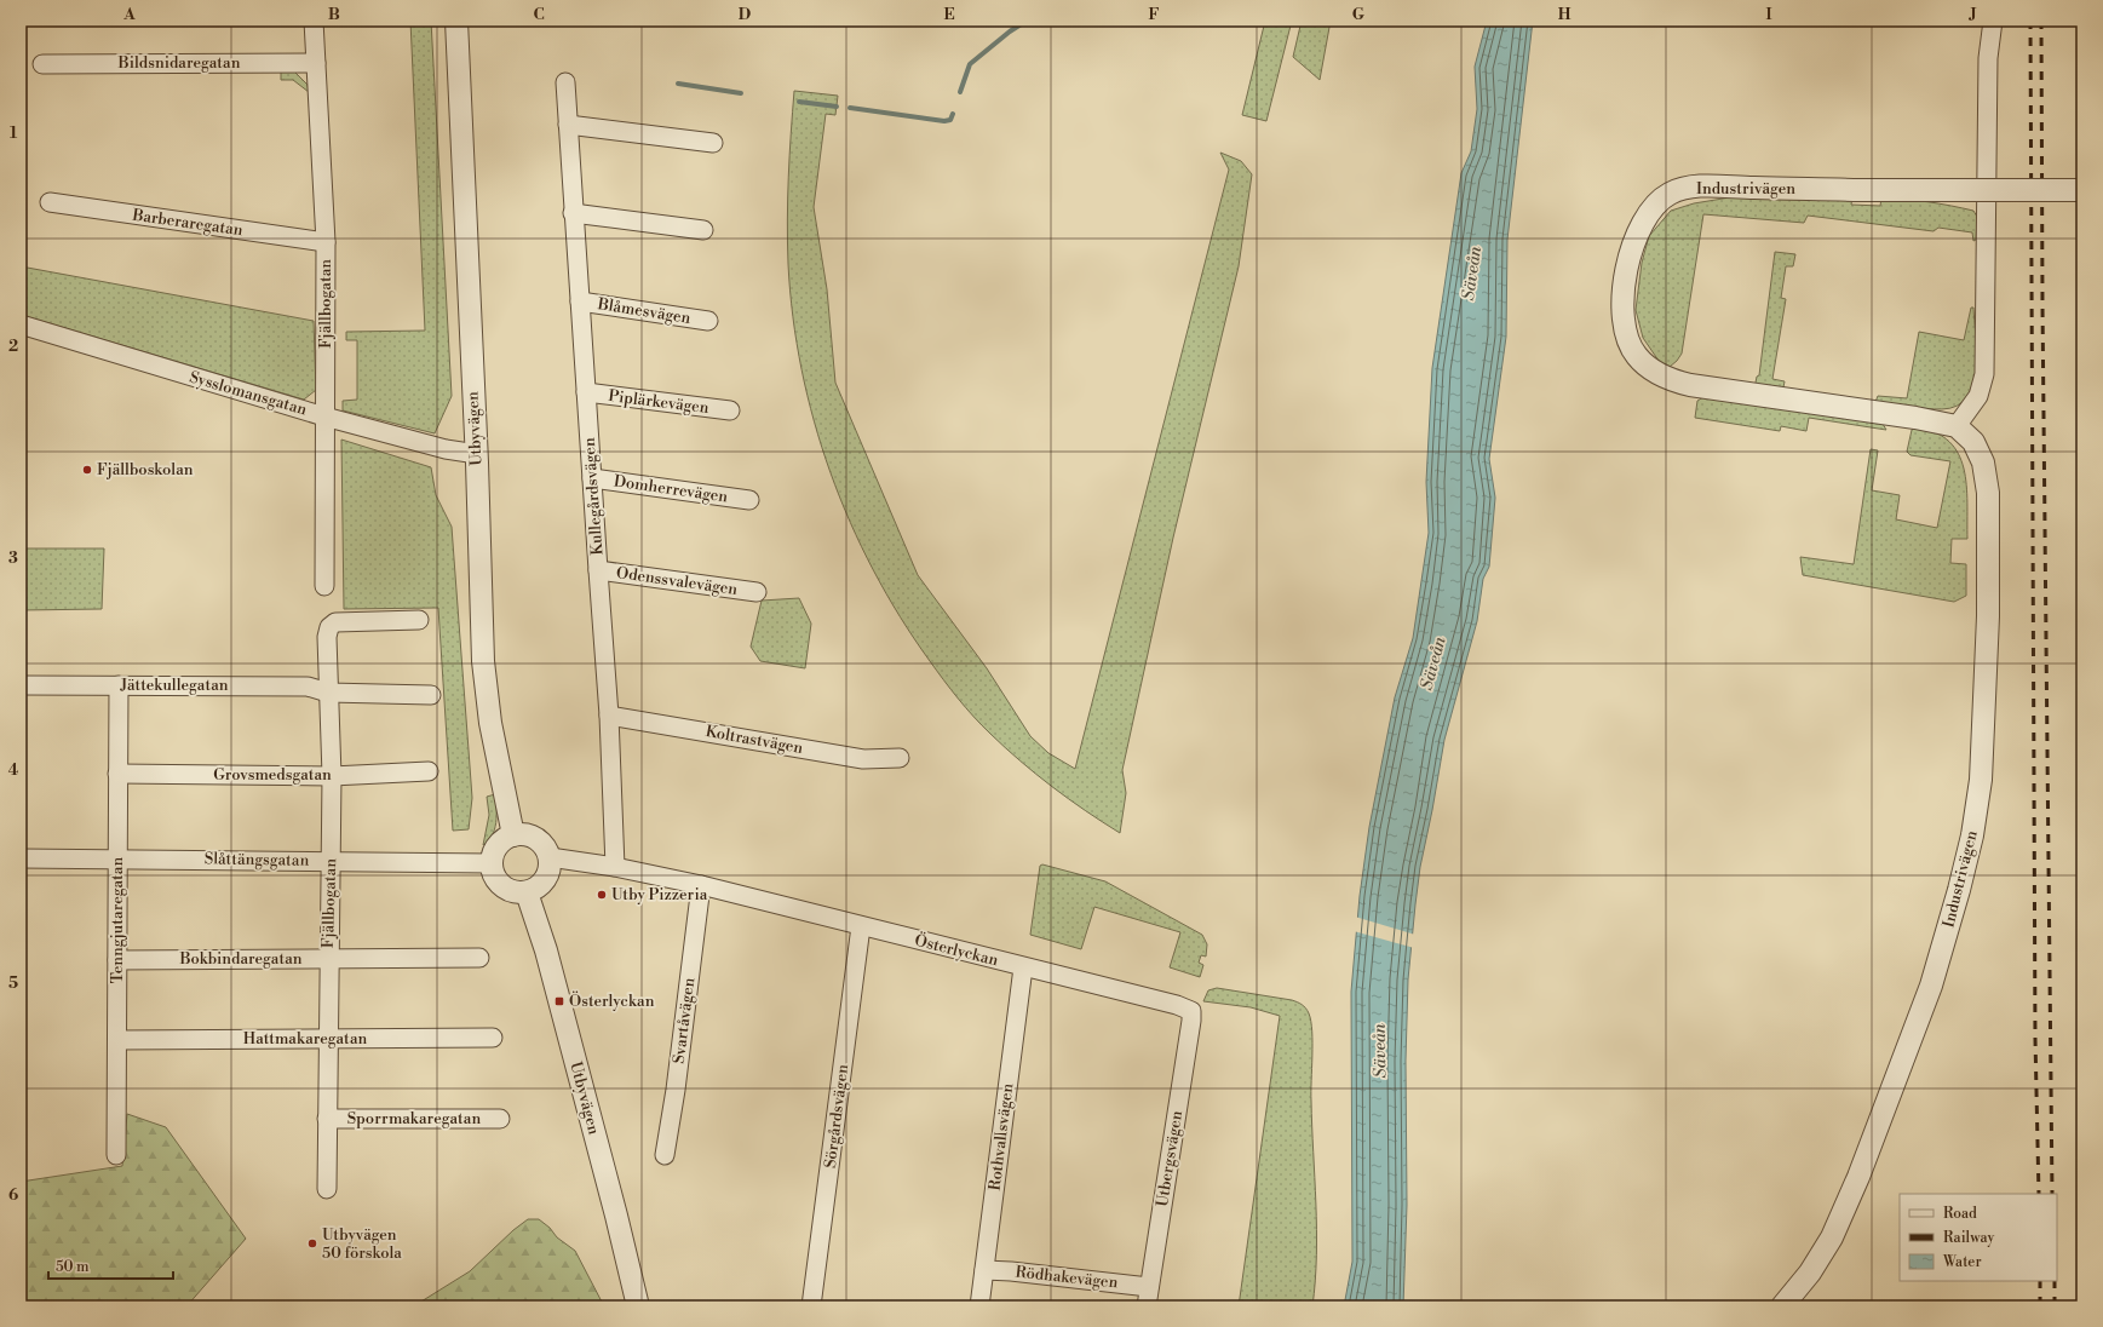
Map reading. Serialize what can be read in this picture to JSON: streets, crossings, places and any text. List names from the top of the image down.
{
  "streets": {
    "street": [
      "Bildsnidaregatan",
      "Industrivägen",
      "Barberaregatan",
      "Fjällbogatan",
      "Blåmesvägen",
      "Sysslomansgatan",
      "Piplärkevägen",
      "Utbyvägen",
      "Domherrevägen",
      "Kullegårdsvägen",
      "Odenssvalevägen",
      "Jättekullegatan",
      "Koltrastvägen",
      "Grovsmedsgatan",
      "Slåttängsgatan",
      "Tenngjutaregatan",
      "Österlyckan",
      "Bokbindaregatan",
      "Svartåvägen",
      "Hattmakaregatan",
      "Sörgårdsvägen",
      "Sporrmakaregatan",
      "Rothvallsvägen",
      "Utbergsvägen",
      "Rödhakevägen"
    ]
  },
  "crossings": [
    ["Bildsnidaregatan", "Fjällbogatan"],
    ["Barberaregatan", "Fjällbogatan"],
    ["Fjällbogatan", "Sysslomansgatan"],
    ["Fjällbogatan", "Jättekullegatan"],
    ["Fjällbogatan", "Grovsmedsgatan"],
    ["Fjällbogatan", "Slåttängsgatan"],
    ["Fjällbogatan", "Bokbindaregatan"],
    ["Fjällbogatan", "Hattmakaregatan"],
    ["Fjällbogatan", "Sporrmakaregatan"],
    ["Blåmesvägen", "Kullegårdsvägen"],
    ["Sysslomansgatan", "Utbyvägen"],
    ["Piplärkevägen", "Kullegårdsvägen"],
    ["Utbyvägen", "Slåttängsgatan"],
    ["Utbyvägen", "Österlyckan"],
    ["Domherrevägen", "Kullegårdsvägen"],
    ["Kullegårdsvägen", "Odenssvalevägen"],
    ["Kullegårdsvägen", "Koltrastvägen"],
    ["Kullegårdsvägen", "Österlyckan"],
    ["Jättekullegatan", "Tenngjutaregatan"],
    ["Grovsmedsgatan", "Tenngjutaregatan"],
    ["Slåttängsgatan", "Tenngjutaregatan"],
    ["Slåttängsgatan", "Österlyckan"],
    ["Tenngjutaregatan", "Bokbindaregatan"],
    ["Tenngjutaregatan", "Hattmakaregatan"],
    ["Österlyckan", "Svartåvägen"],
    ["Österlyckan", "Sörgårdsvägen"],
    ["Österlyckan", "Rothvallsvägen"],
    ["Österlyckan", "Utbergsvägen"],
    ["Rothvallsvägen", "Rödhakevägen"],
    ["Utbergsvägen", "Rödhakevägen"]
  ],
  "water": ["Säveån"],
  "places": {
    "other": ["Fjällboskolan", "Utby Pizzeria", "Utbyvägen 50 förskola"],
    "transit": ["Österlyckan"]
  },
  "legend": ["Road", "Railway", "Water"],
  "scale_bar": "50 m",
  "grid": {
    "columns": [
      "A",
      "B",
      "C",
      "D",
      "E",
      "F",
      "G",
      "H",
      "I",
      "J"
    ],
    "rows": [
      "1",
      "2",
      "3",
      "4",
      "5",
      "6"
    ]
  }
}
